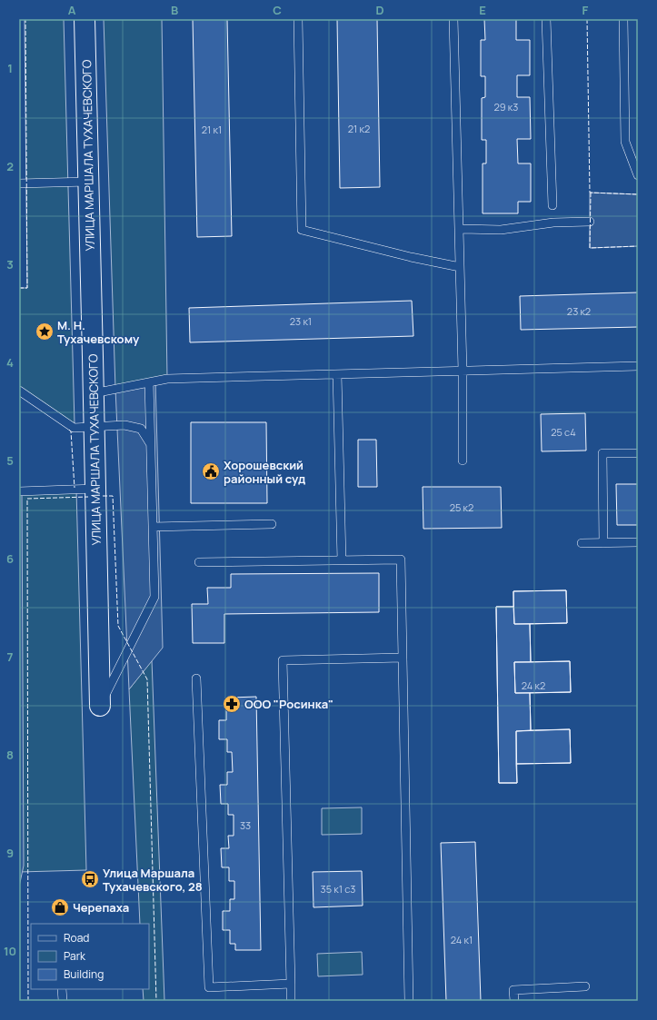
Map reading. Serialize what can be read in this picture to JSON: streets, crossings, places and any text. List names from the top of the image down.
{
  "streets": {
    "street": ["УЛИЦА МАРШАЛА ТУХАЧЕВСКОГО"]
  },
  "places": {
    "place": ["М. Н. Тухачевскому"],
    "public building": ["Хорошевский районный суд"],
    "pharmacy": ["ООО \"Росинка\""],
    "bus stop": ["Улица Маршала Тухачевского, 28"],
    "shop": ["Черепаха"]
  },
  "house_numbers": [
    "29 к3",
    "21 к2",
    "21 к1",
    "23 к2",
    "23 к1",
    "25 с4",
    "25 к2",
    "24 к2",
    "33",
    "35 к1 с3",
    "24 к1"
  ],
  "legend": ["Road", "Park", "Building"],
  "grid": {
    "columns": [
      "A",
      "B",
      "C",
      "D",
      "E",
      "F"
    ],
    "rows": [
      "1",
      "2",
      "3",
      "4",
      "5",
      "6",
      "7",
      "8",
      "9",
      "10"
    ]
  }
}
